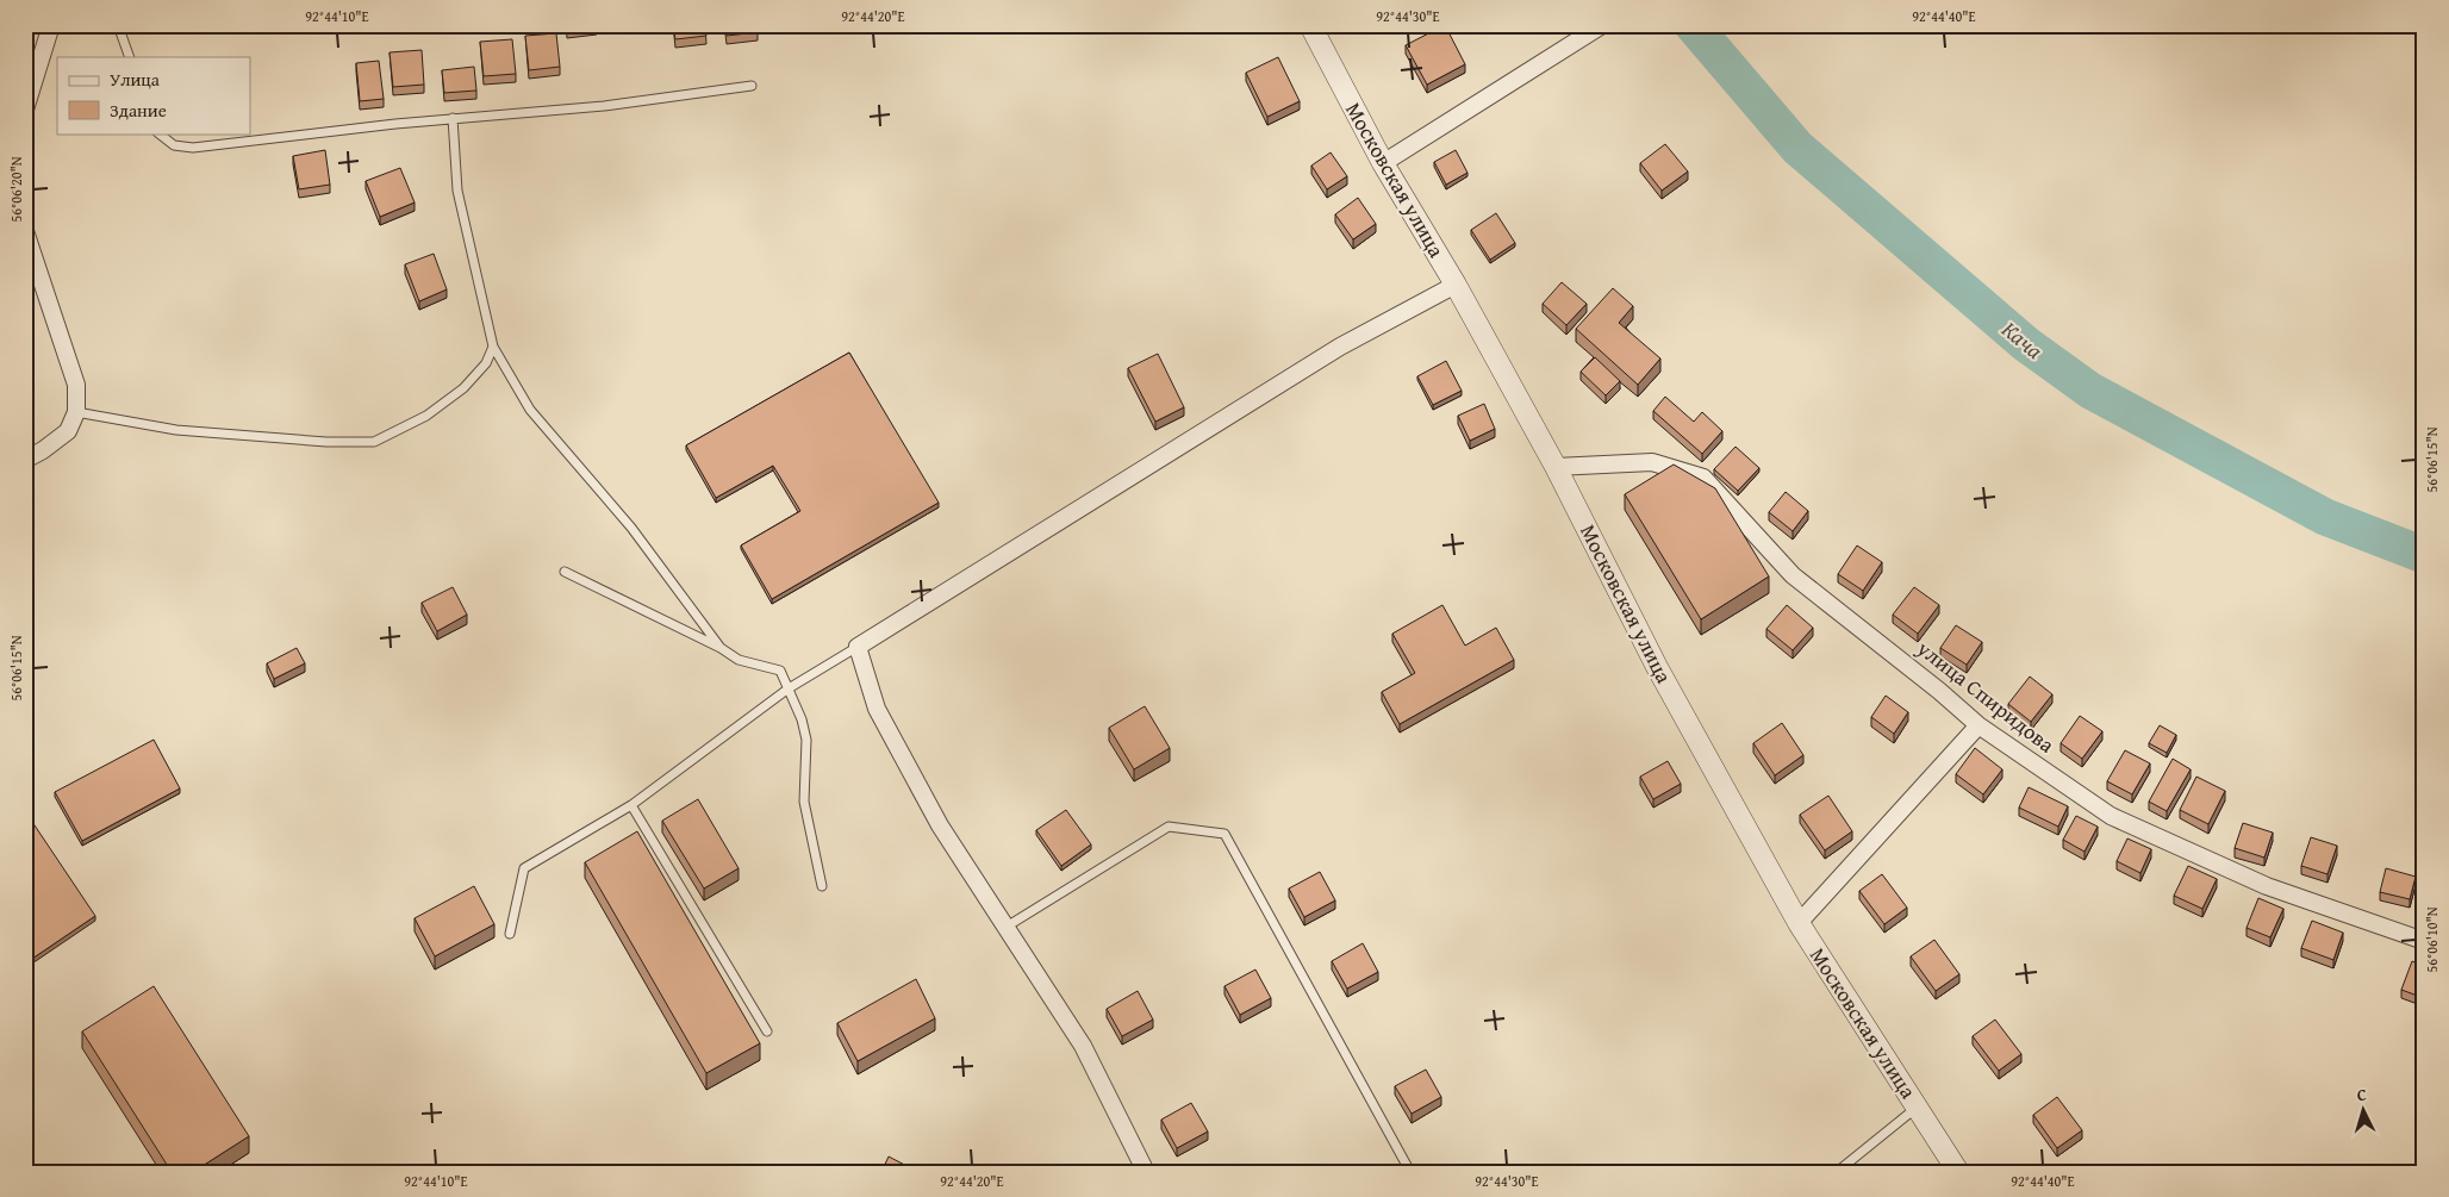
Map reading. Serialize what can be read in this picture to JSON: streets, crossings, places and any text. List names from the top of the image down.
{
  "streets": {
    "street": ["Московская улица", "улица Спиридова"]
  },
  "crossings": [
    ["Московская улица", "улица Спиридова"]
  ],
  "water": ["Кача"],
  "legend": ["Улица", "Здание"],
  "north": "top",
  "coordinates": [
    "92°44'10\"E",
    "92°44'20\"E",
    "92°44'30\"E",
    "92°44'40\"E",
    "56°06'20\"N",
    "56°06'15\"N",
    "56°06'10\"N"
  ]
}
